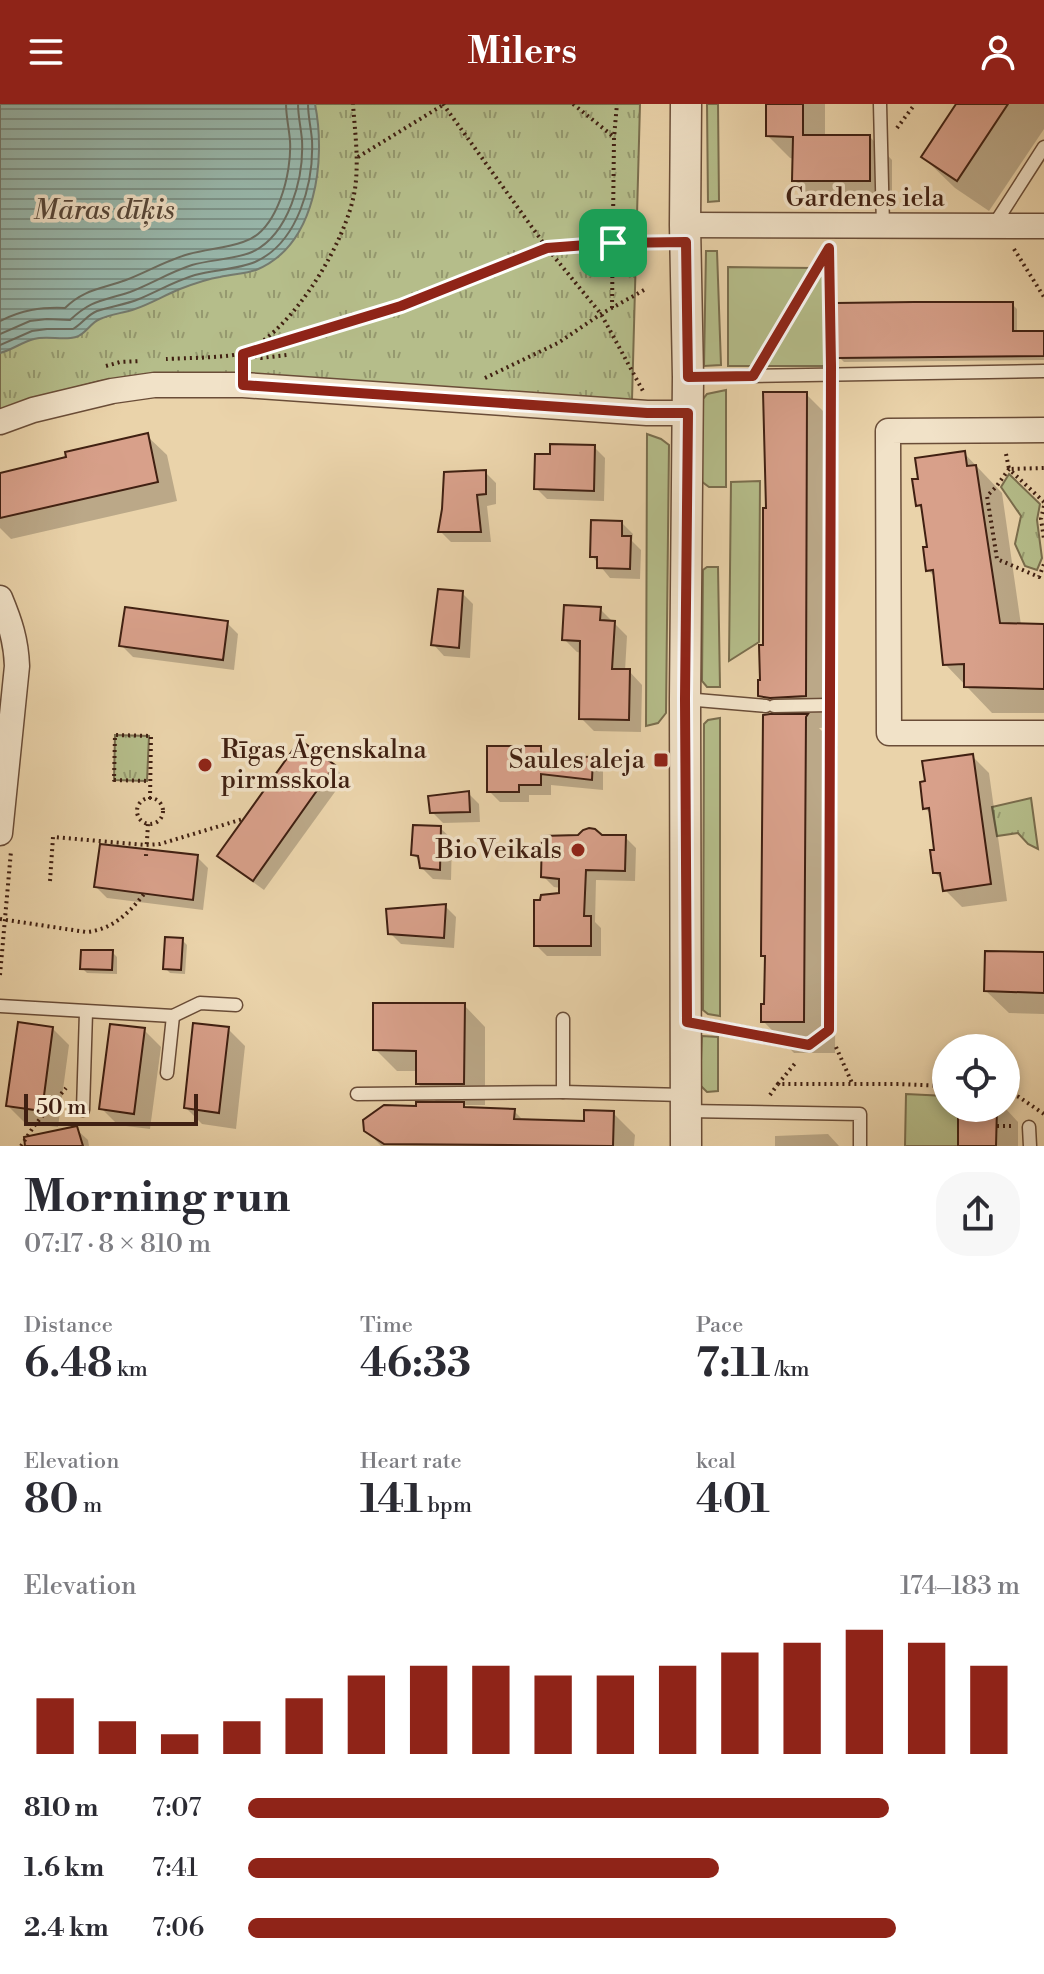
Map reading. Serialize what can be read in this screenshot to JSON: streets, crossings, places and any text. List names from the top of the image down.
{
  "streets": {
    "street": ["Gardenes iela"]
  },
  "water": ["Māras dīķis"],
  "places": {
    "transit": ["Saules aleja"],
    "other": ["Rīgas Āgenskalna pirmsskola", "BioVeikals"]
  },
  "scale_bar": "50 m",
  "page": {
    "header": "Milers",
    "scale": "50 m",
    "heading": ["Morning run", "07:17 · 8 × 810 m"],
    "stats": [
      ["Distance", "6.48 km"],
      ["Time", "46:33"],
      ["Pace", "7:11 /km"],
      ["Elevation", "80 m"],
      ["Heart rate", "141 bpm"],
      ["kcal", "401"]
    ],
    "chart": ["Elevation", "174–183 m"],
    "list": [
      {
        "name": "810 m",
        "note": "7:07"
      },
      {
        "name": "1.6 km",
        "note": "7:41"
      },
      {
        "name": "2.4 km",
        "note": "7:06"
      }
    ]
  }
}
